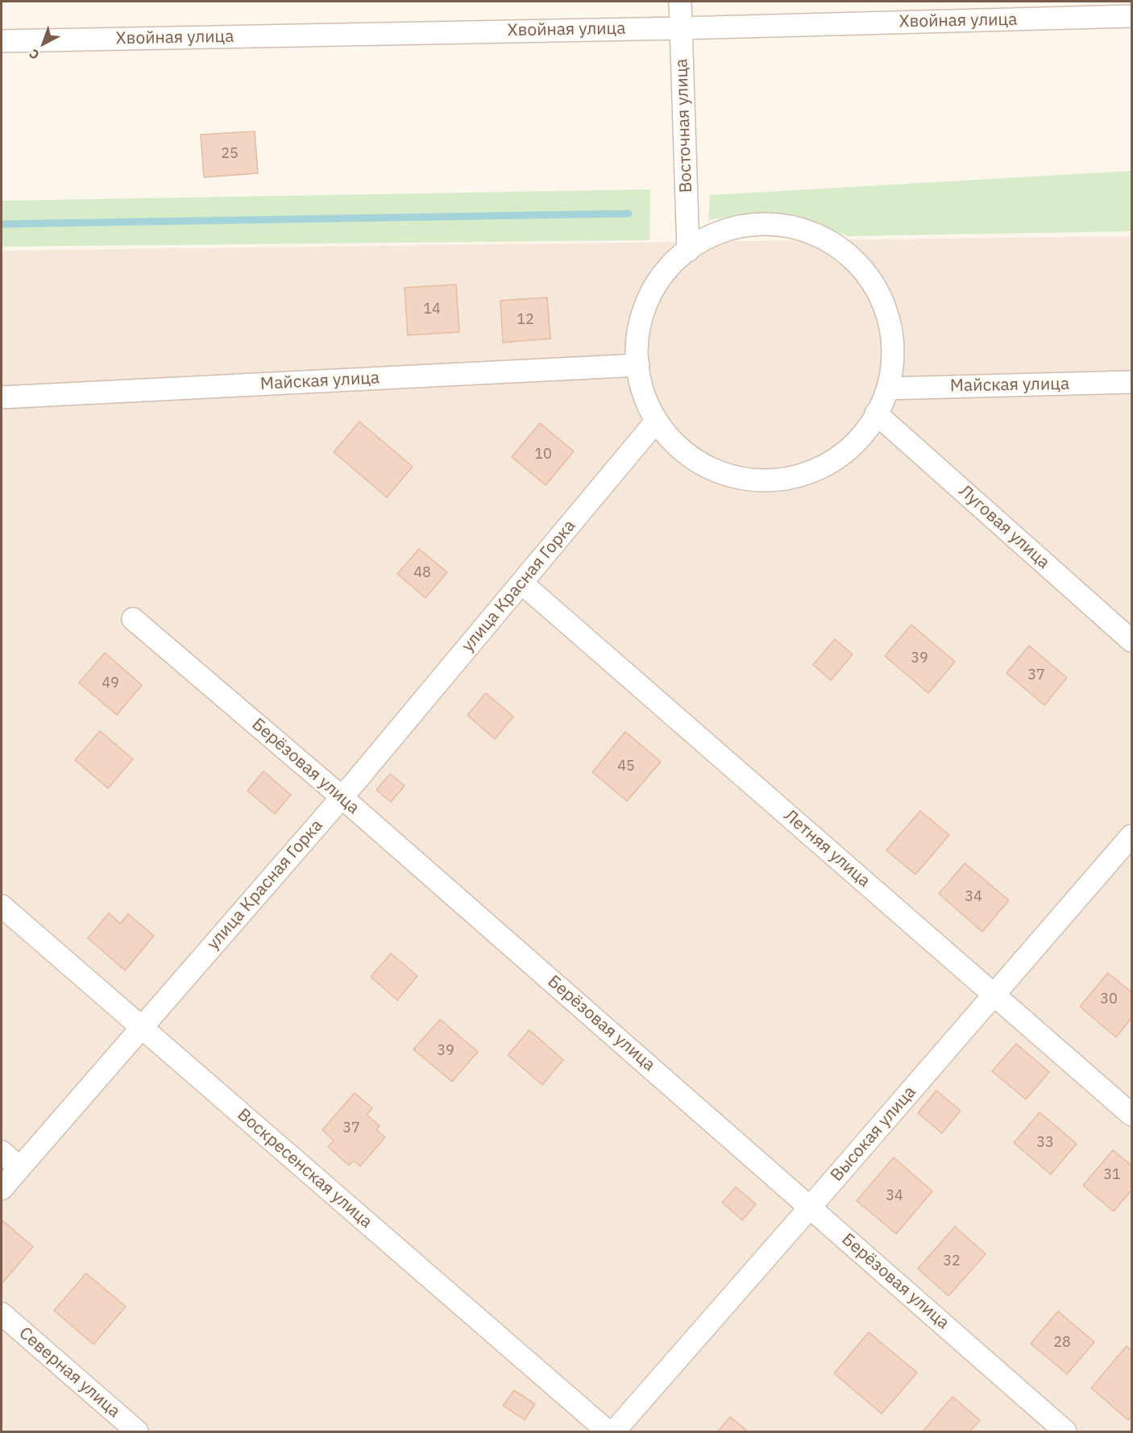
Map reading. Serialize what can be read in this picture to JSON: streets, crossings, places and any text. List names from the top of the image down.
{
  "streets": {
    "street": [
      "Хвойная улица",
      "Восточная улица",
      "Майская улица",
      "Луговая улица",
      "улица Красная Горка",
      "Берёзовая улица",
      "Летняя улица",
      "Высокая улица",
      "Воскресенская улица",
      "Северная улица"
    ]
  },
  "crossings": [
    ["Хвойная улица", "Восточная улица"],
    ["улица Красная Горка", "Берёзовая улица"],
    ["улица Красная Горка", "Летняя улица"],
    ["улица Красная Горка", "Воскресенская улица"],
    ["Берёзовая улица", "Высокая улица"],
    ["Летняя улица", "Высокая улица"]
  ],
  "house_numbers": [
    "25",
    "14",
    "12",
    "10",
    "48",
    "39",
    "37",
    "49",
    "45",
    "34",
    "30",
    "39",
    "37",
    "33",
    "31",
    "34",
    "32",
    "28"
  ],
  "north": "bottom left"
}
